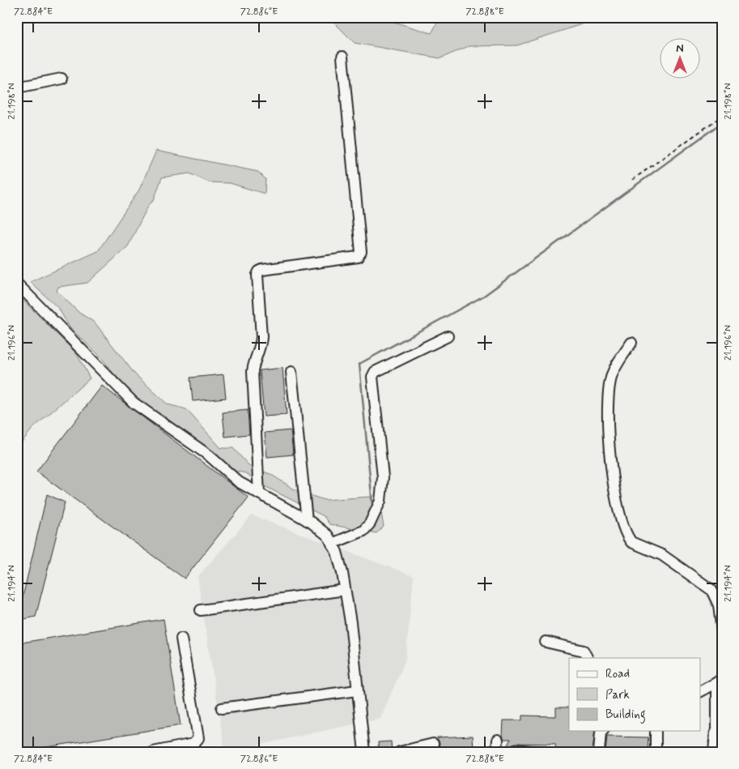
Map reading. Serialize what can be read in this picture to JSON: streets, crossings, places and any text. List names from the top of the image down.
{
  "legend": ["Road", "Park", "Building"],
  "north": "top",
  "coordinates": [
    "72.884°E",
    "72.886°E",
    "72.888°E",
    "21.198°N",
    "21.196°N",
    "21.194°N"
  ]
}
